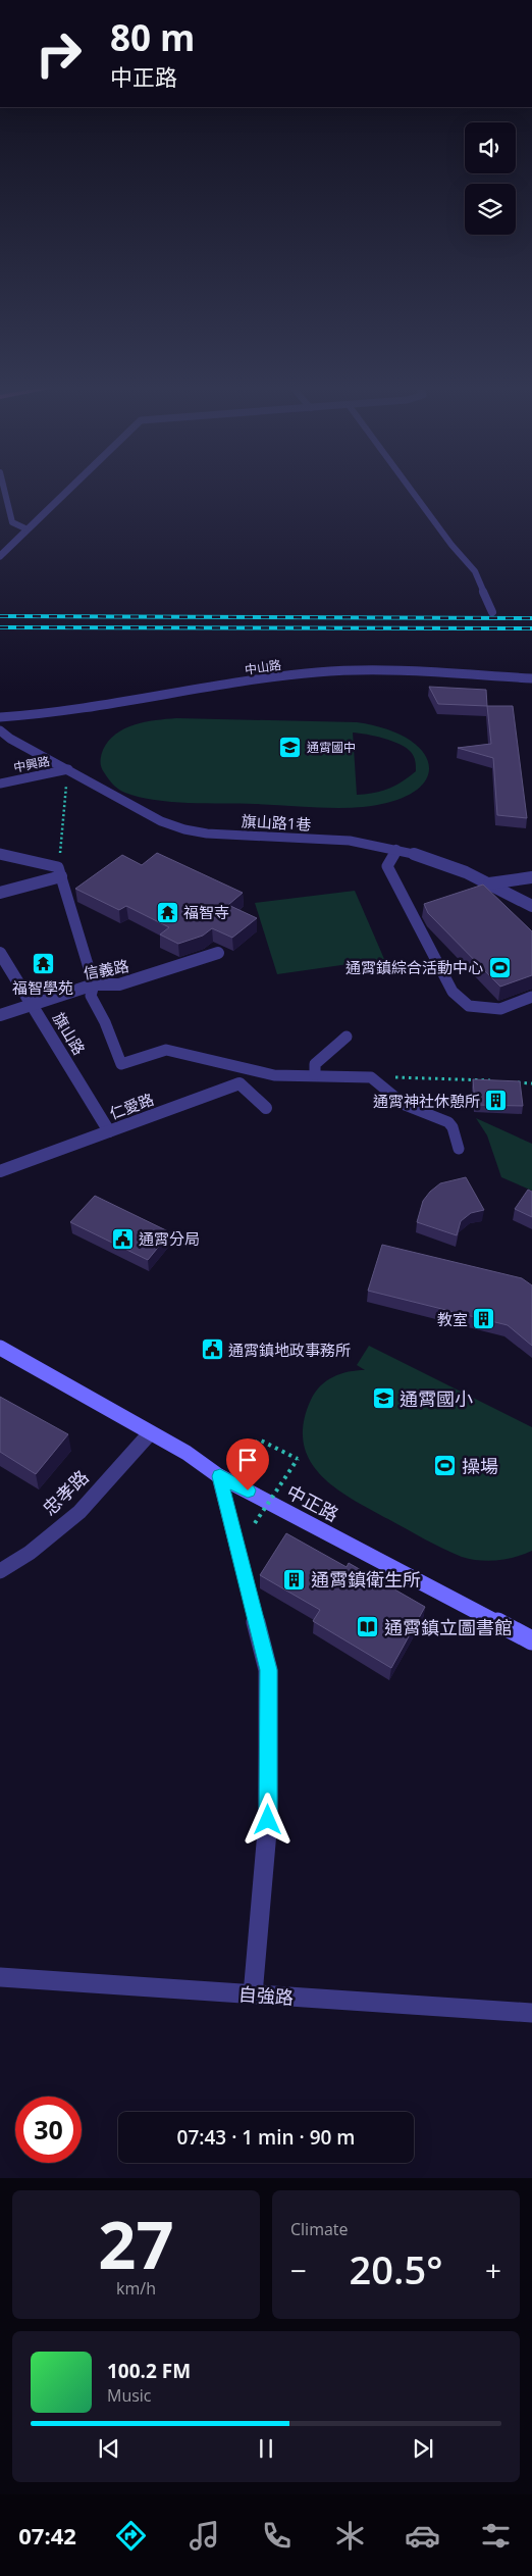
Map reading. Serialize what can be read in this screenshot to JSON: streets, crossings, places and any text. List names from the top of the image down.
{
  "streets": {
    "main road": ["中正路"],
    "street": [
      "中山路",
      "中興路",
      "旗山路1巷",
      "信義路",
      "旗山路",
      "仁愛路",
      "忠孝路",
      "自強路"
    ]
  },
  "crossings": [
    ["中興路", "旗山路1巷"],
    ["信義路", "旗山路"],
    ["旗山路", "仁愛路"],
    ["忠孝路", "中正路"]
  ],
  "places": {
    "school or university": ["通霄國中", "通霄國小"],
    "temple": ["福智寺", "福智學苑"],
    "sports": ["通霄鎮綜合活動中心", "操場"],
    "building": ["通霄神社休憩所", "教室", "通霄鎮衛生所"],
    "public building": ["通霄分局", "通霄鎮地政事務所"],
    "library": ["通霄鎮立圖書館"]
  },
  "page": {
    "turn": ["80 m", "中正路"],
    "limit": "30",
    "trip": "07:43 · 1 min · 90 m",
    "tile": [
      ["27", "km/h"],
      "Climate"
    ],
    "heat": ["−", "20.5°", "+"],
    "song": ["100.2 FM", "Music"],
    "tabs": "07:42"
  }
}
